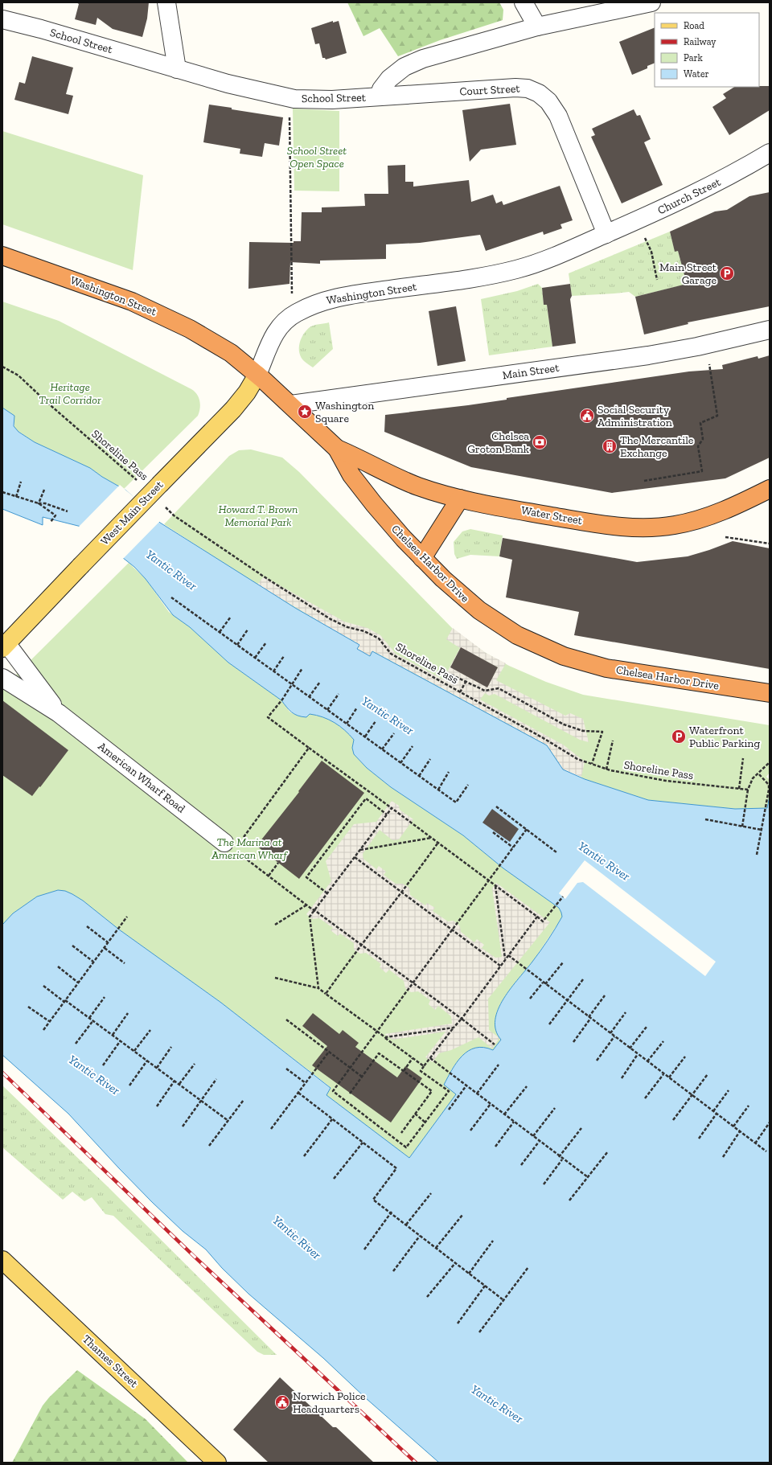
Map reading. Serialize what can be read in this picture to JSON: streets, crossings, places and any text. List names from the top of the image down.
{
  "streets": {
    "highway": ["Washington Street", "Water Street", "Chelsea Harbor Drive"],
    "main road": ["West Main Street", "Thames Street"],
    "street": [
      "School Street",
      "Court Street",
      "Church Street",
      "Main Street",
      "American Wharf Road"
    ],
    "path": ["Shoreline Pass"]
  },
  "crossings": [
    ["School Street", "Court Street"],
    ["Court Street", "Church Street"],
    ["Court Street", "Washington Street"],
    ["Church Street", "Washington Street"],
    ["Washington Street", "West Main Street"],
    ["Washington Street", "Chelsea Harbor Drive"],
    ["Main Street", "Chelsea Harbor Drive"],
    ["West Main Street", "Chelsea Harbor Drive"],
    ["West Main Street", "American Wharf Road"],
    ["Water Street", "Chelsea Harbor Drive"]
  ],
  "water": ["Yantic River"],
  "parks": [
    "School Street Open Space",
    "Heritage Trail Corridor",
    "Howard T. Brown Memorial Park",
    "The Marina at American Wharf"
  ],
  "places": {
    "parking": ["Main Street Garage", "Waterfront Public Parking"],
    "place": ["Washington Square"],
    "public building": ["Social Security Administration", "Norwich Police Headquarters"],
    "bank": ["Chelsea Groton Bank"],
    "building": ["The Mercantile Exchange"]
  },
  "legend": [
    "Road",
    "Railway",
    "Park",
    "Water"
  ]
}
